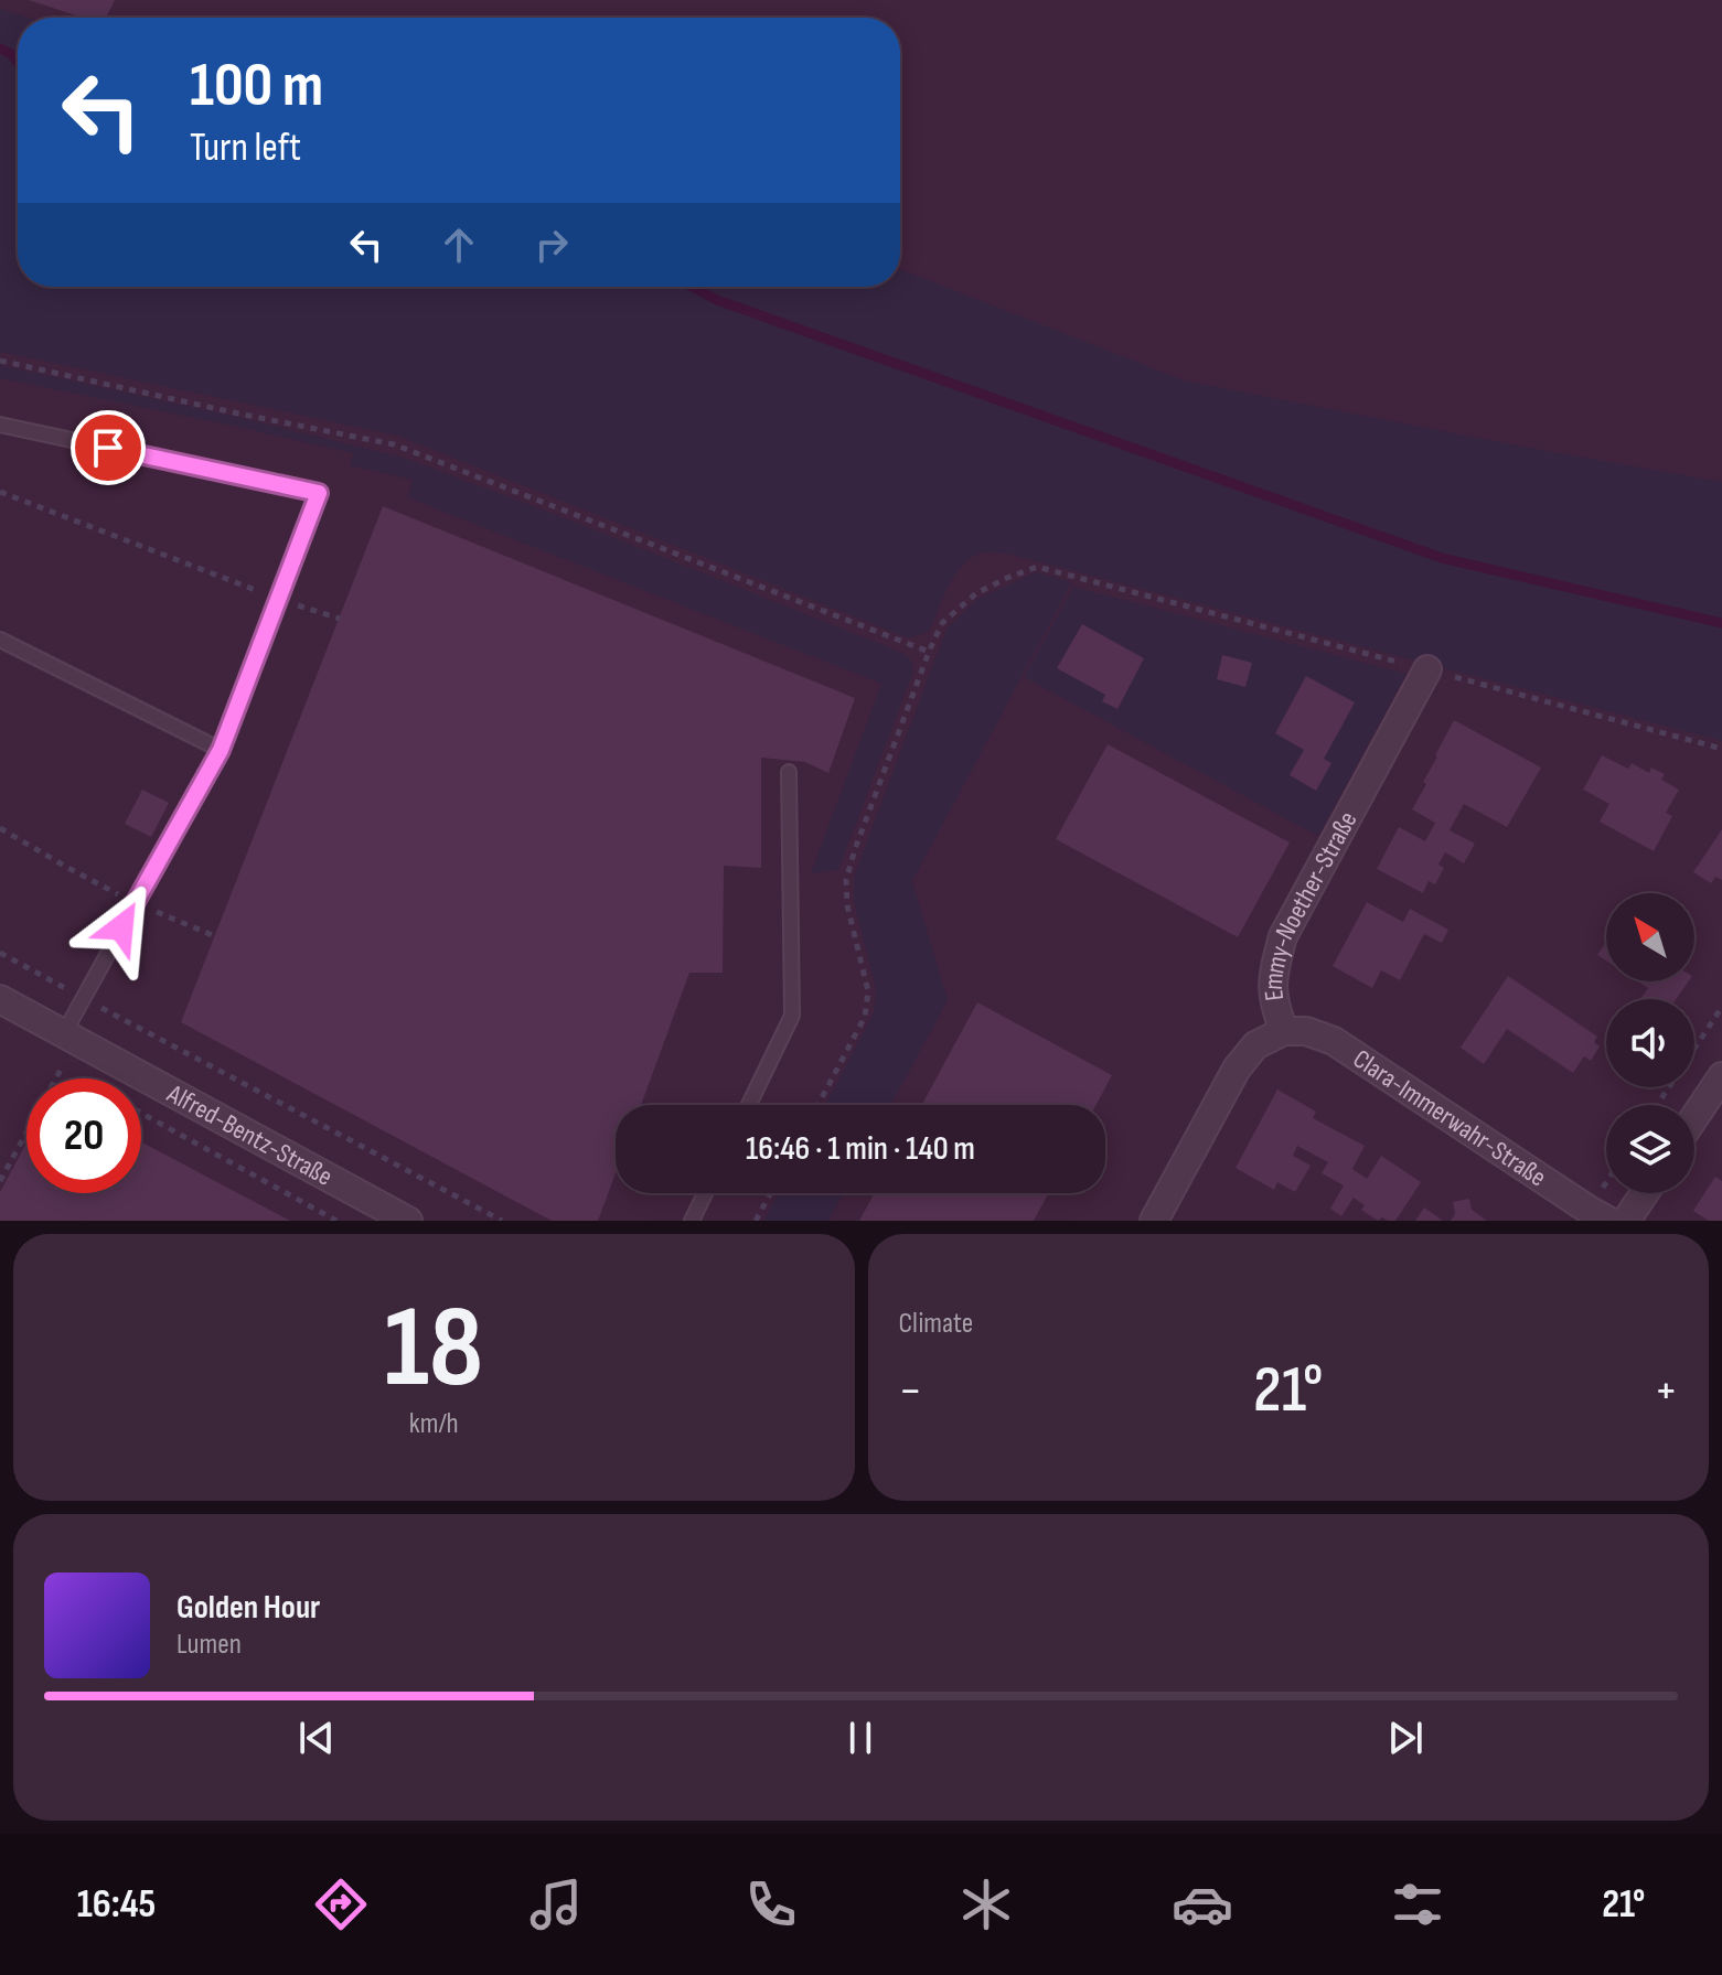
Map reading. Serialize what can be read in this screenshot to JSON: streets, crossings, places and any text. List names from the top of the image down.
{
  "streets": {
    "street": ["Emmy-Noether-Straße", "Clara-Immerwahr-Straße", "Alfred-Bentz-Straße"]
  },
  "crossings": [
    ["Emmy-Noether-Straße", "Clara-Immerwahr-Straße"]
  ],
  "north": "top left",
  "page": {
    "turn": ["100 m", "Turn left"],
    "limit": "20",
    "trip": "16:46 · 1 min · 140 m",
    "tile": [
      ["18", "km/h"],
      "Climate"
    ],
    "heat": ["−", "21°", "+"],
    "song": ["Golden Hour", "Lumen"],
    "tabs": ["16:45", "21°"]
  }
}
